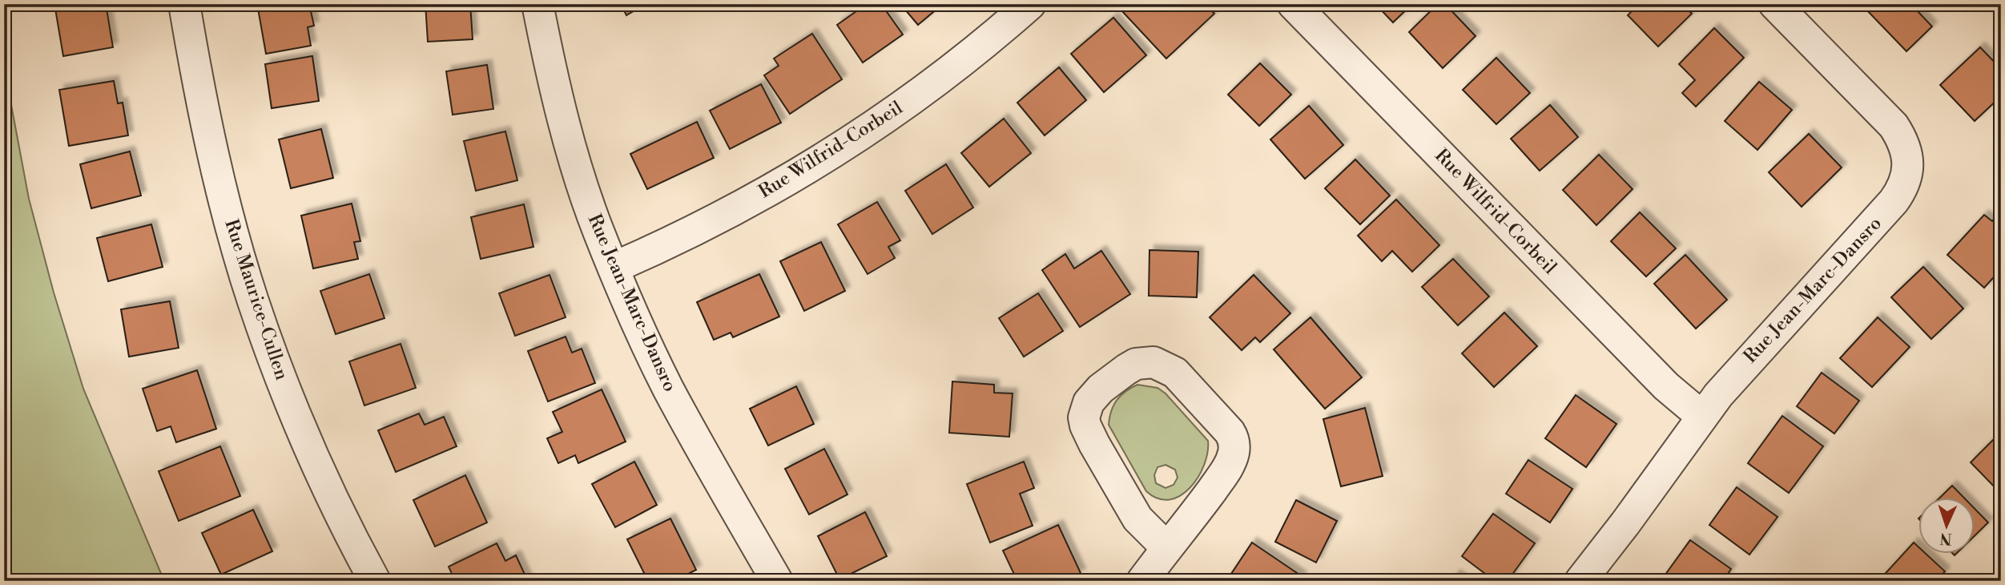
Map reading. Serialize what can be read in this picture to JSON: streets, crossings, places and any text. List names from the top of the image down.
{
  "streets": {
    "street": ["Rue Wilfrid-Corbeil", "Rue Jean-Marc-Dansro", "Rue Maurice-Cullen"]
  },
  "crossings": [
    ["Rue Wilfrid-Corbeil", "Rue Jean-Marc-Dansro"]
  ],
  "north": "bottom"
}
